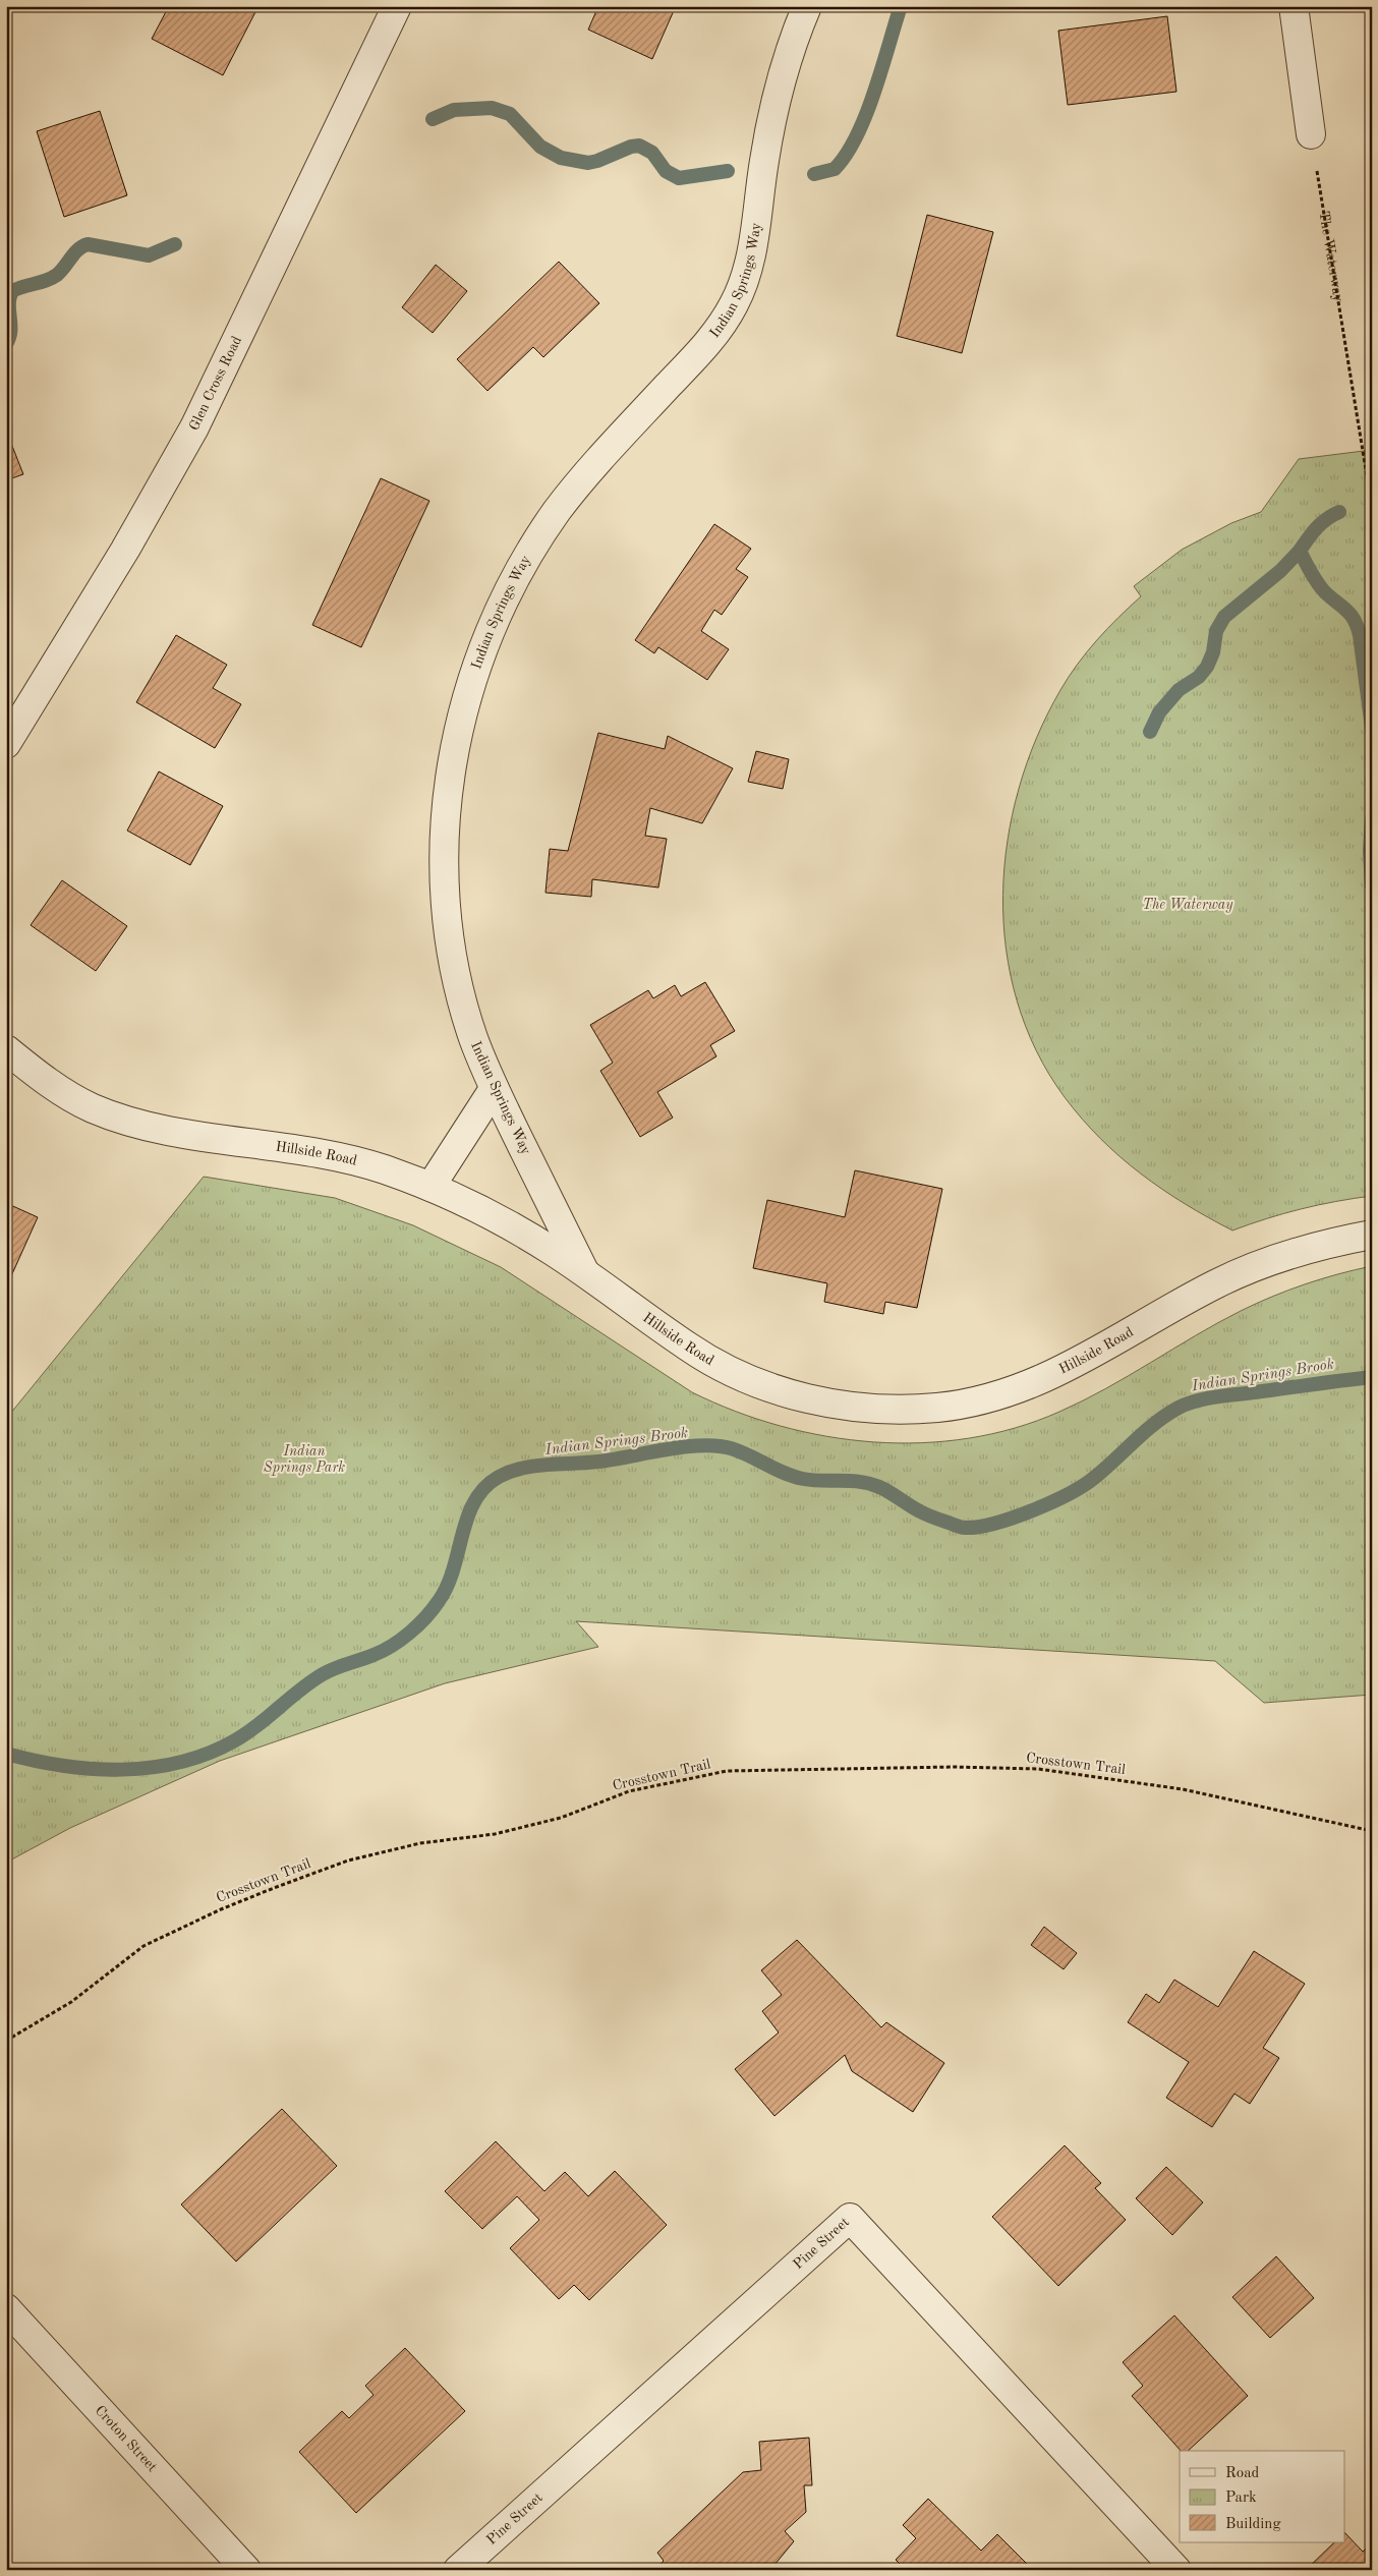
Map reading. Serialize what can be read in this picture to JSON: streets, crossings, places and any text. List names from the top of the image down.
{
  "streets": {
    "street": [
      "Indian Springs Way",
      "Glen Cross Road",
      "Hillside Road",
      "Pine Street",
      "Croton Street"
    ],
    "path": ["The Waterway", "Crosstown Trail"]
  },
  "crossings": [
    ["Indian Springs Way", "Hillside Road"]
  ],
  "water": ["Indian Springs Brook"],
  "parks": ["The Waterway", "Indian Springs Park"],
  "legend": ["Road", "Park", "Building"]
}
